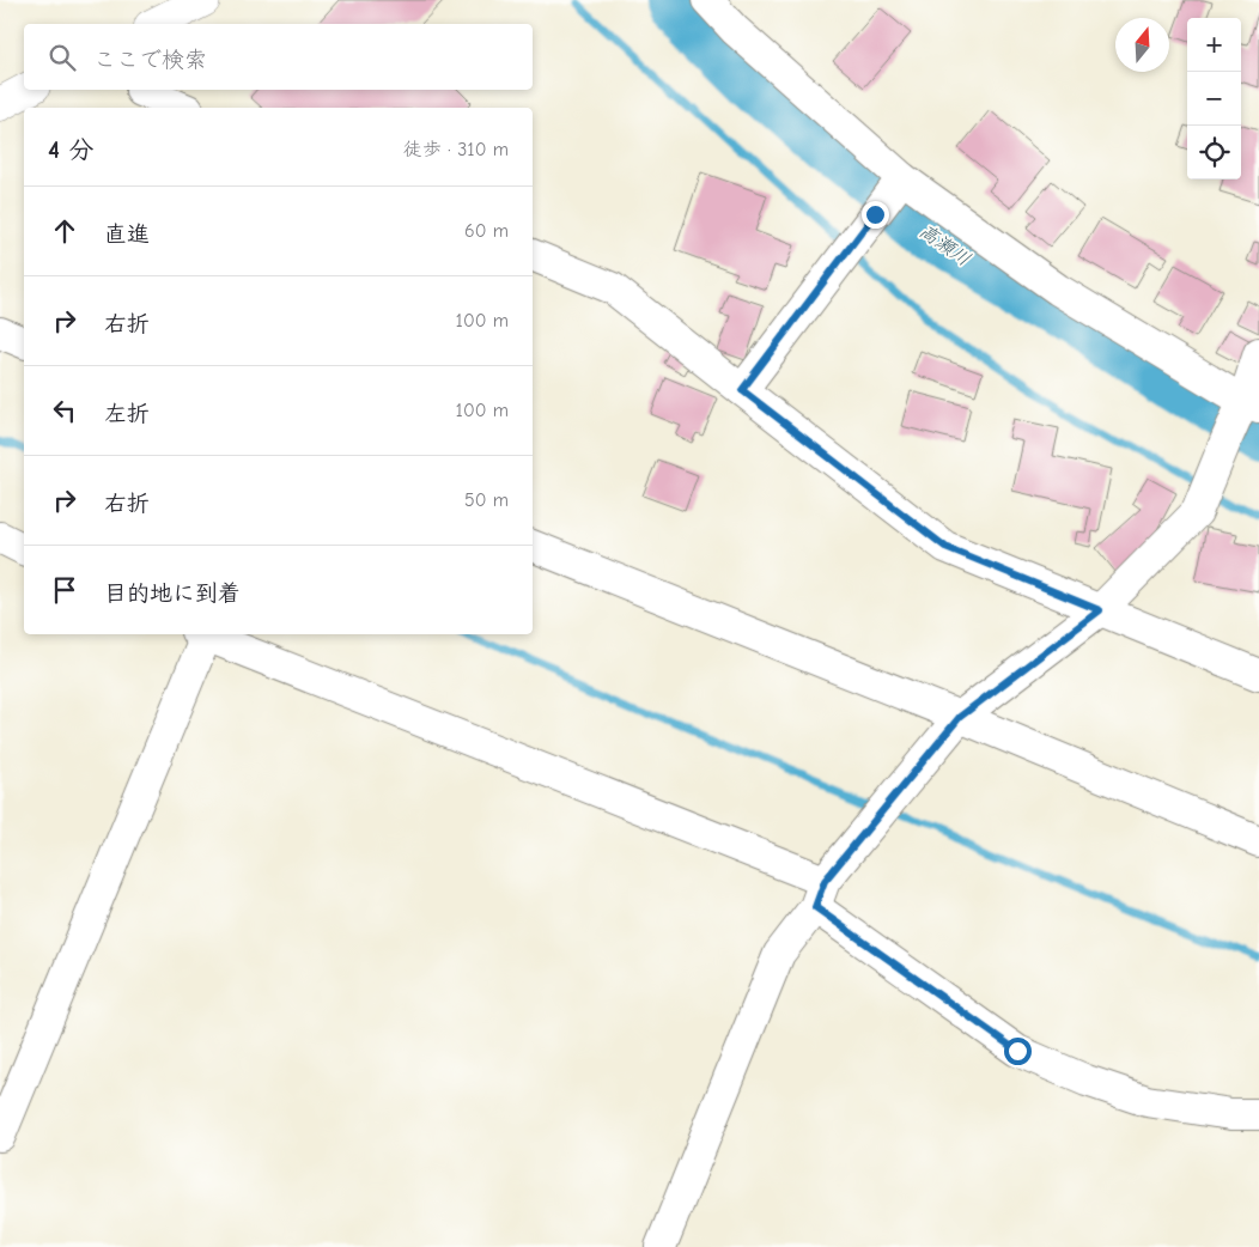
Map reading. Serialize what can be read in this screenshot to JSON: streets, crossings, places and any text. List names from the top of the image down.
{
  "water": ["高瀬川"],
  "north": "top",
  "page": {
    "map_buttons": ["+", "−"],
    "search": "ここで検索",
    "heading": ["4 分", "徒歩 · 310 m"],
    "list": [
      ["直進", "60 m"],
      ["右折", "100 m"],
      ["左折", "100 m"],
      ["右折", "50 m"],
      "目的地に到着"
    ]
  }
}
